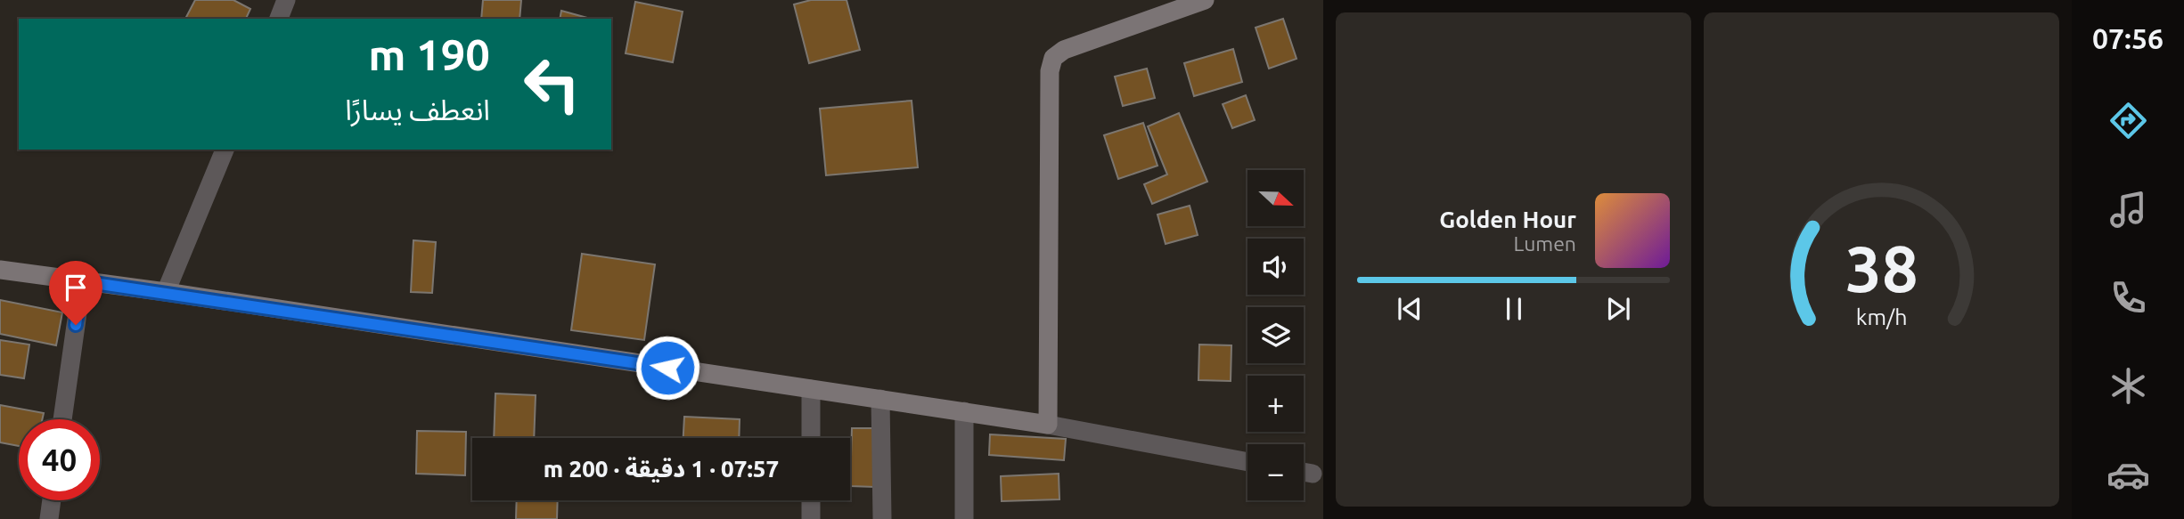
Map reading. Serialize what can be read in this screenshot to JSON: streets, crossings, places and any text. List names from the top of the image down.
{
  "north": "right",
  "page": {
    "tabs": "07:56",
    "turn": ["190 m", "انعطف يسارًا"],
    "map_buttons": ["+", "−"],
    "song": ["Golden Hour", "Lumen"],
    "limit": "40",
    "trip": "07:57 · 1 دقيقة · 200 m",
    "gauge": ["38", "km/h"]
  }
}
